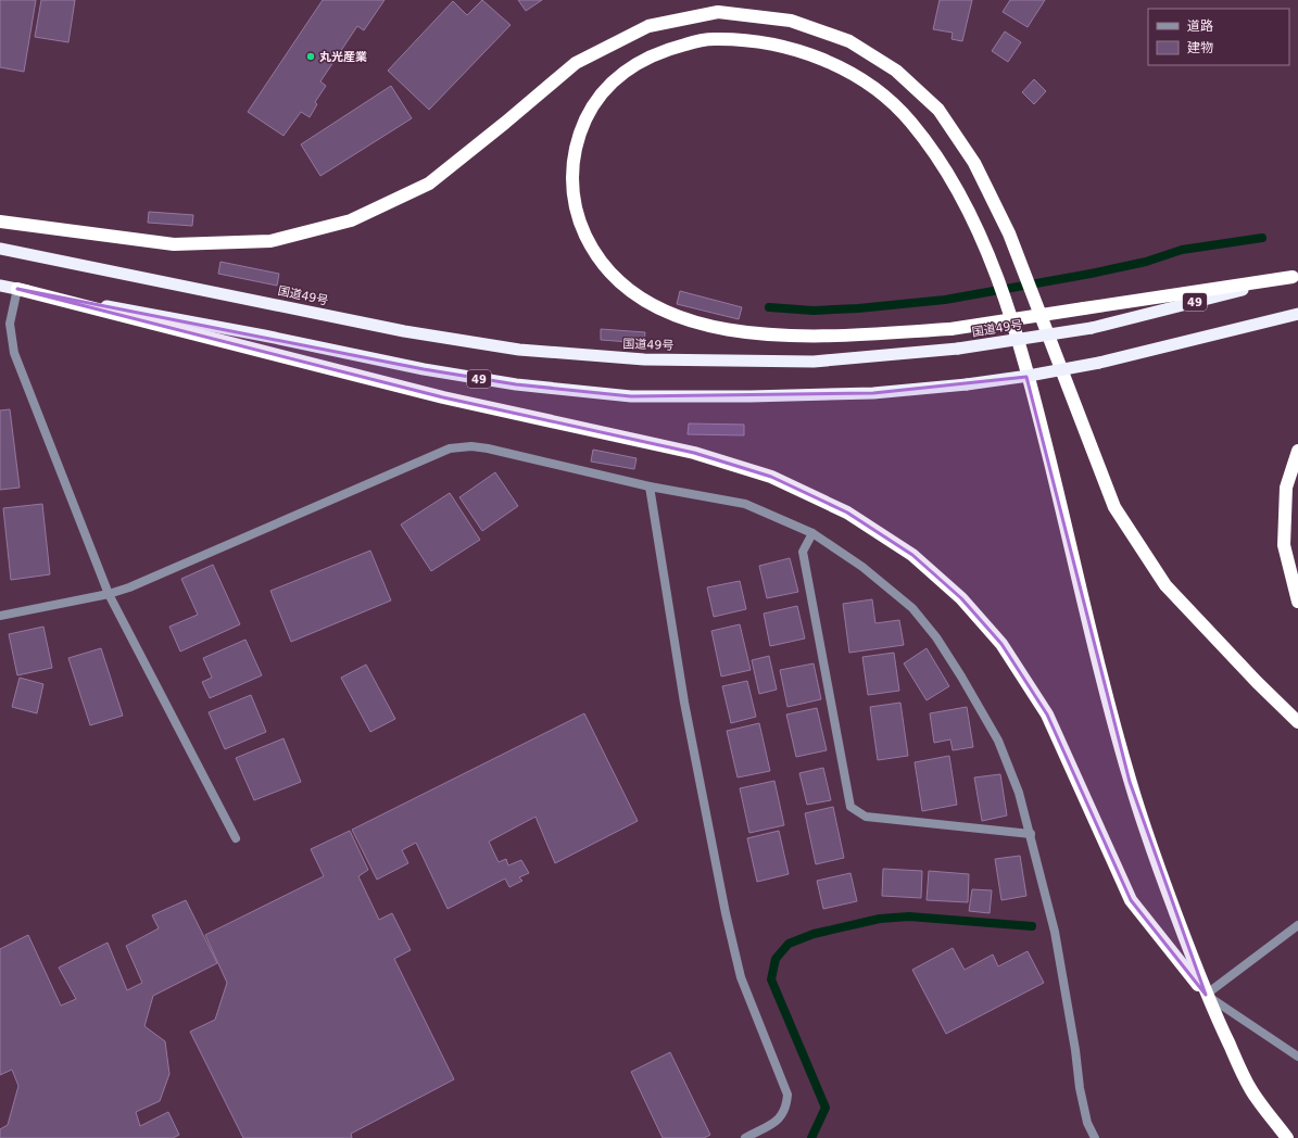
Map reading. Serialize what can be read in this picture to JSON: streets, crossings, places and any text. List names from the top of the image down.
{
  "streets": {
    "highway": ["国道49号", "49"]
  },
  "places": ["丸光産業"],
  "legend": ["道路", "建物"]
}
